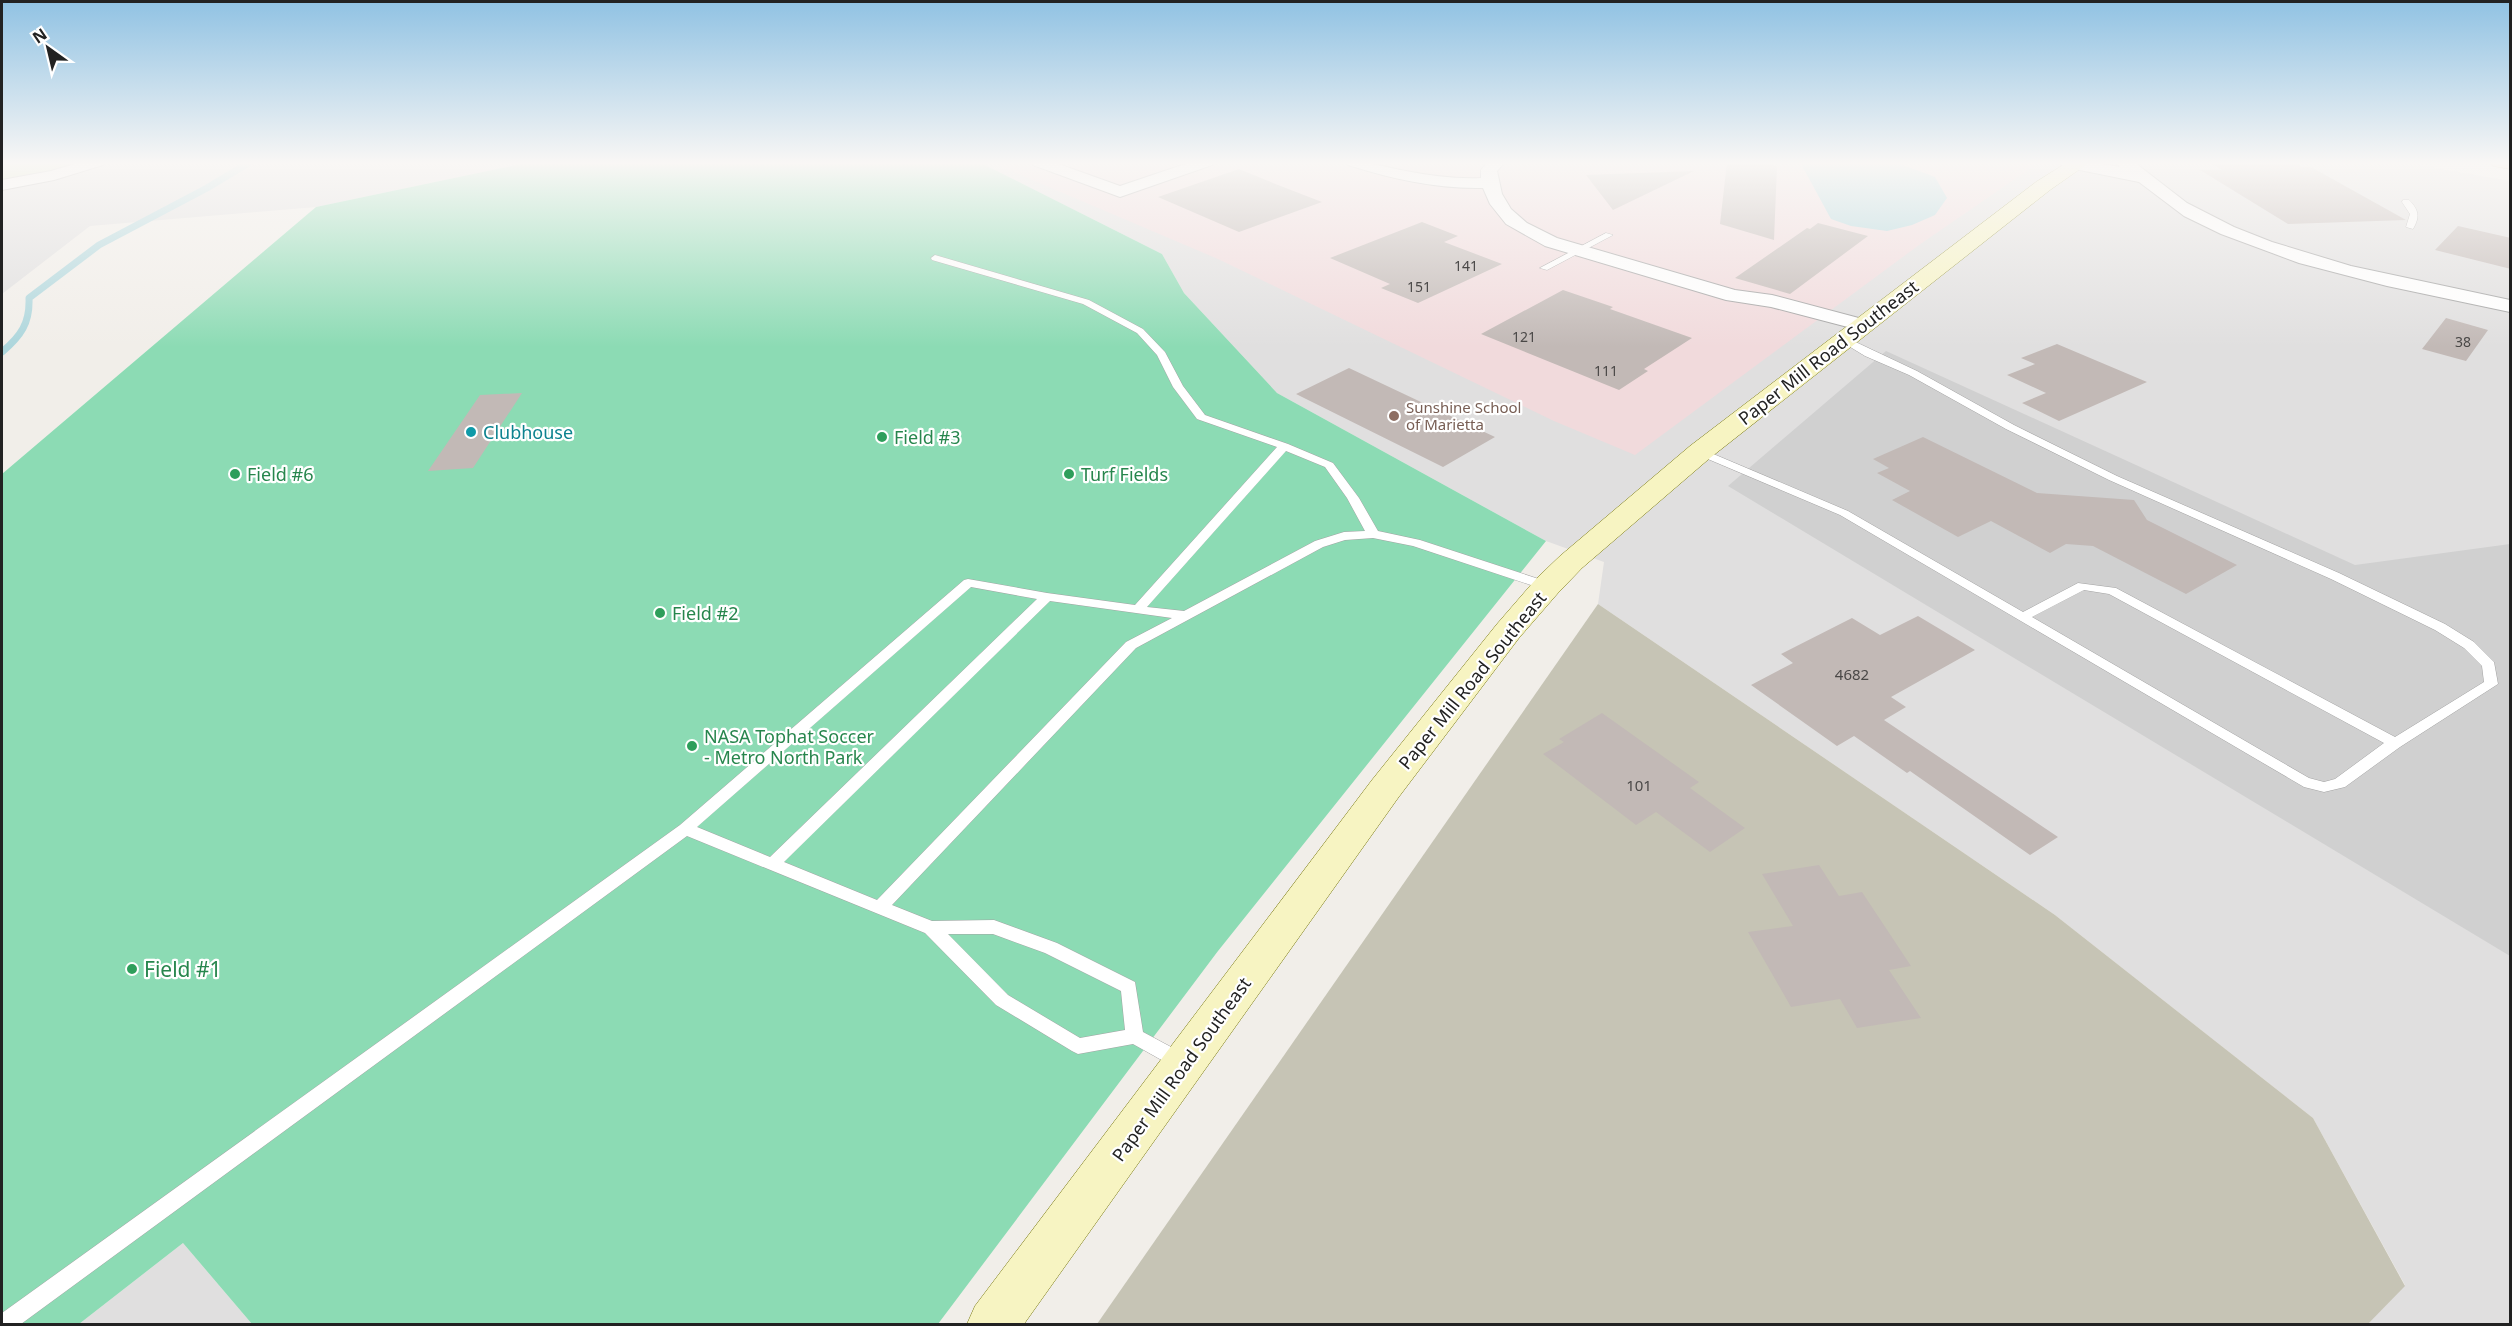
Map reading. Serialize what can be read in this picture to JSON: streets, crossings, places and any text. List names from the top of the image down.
{
  "streets": {
    "street": ["Paper Mill Road Southeast"]
  },
  "places": [
    "Sunshine School of Marietta",
    "Clubhouse",
    "Field #3",
    "Field #6",
    "Turf Fields",
    "Field #2",
    "NASA Tophat Soccer - Metro North Park",
    "Field #1"
  ],
  "house_numbers": [
    "141",
    "151",
    "121",
    "38",
    "111",
    "4682",
    "101"
  ],
  "north": "top left"
}
